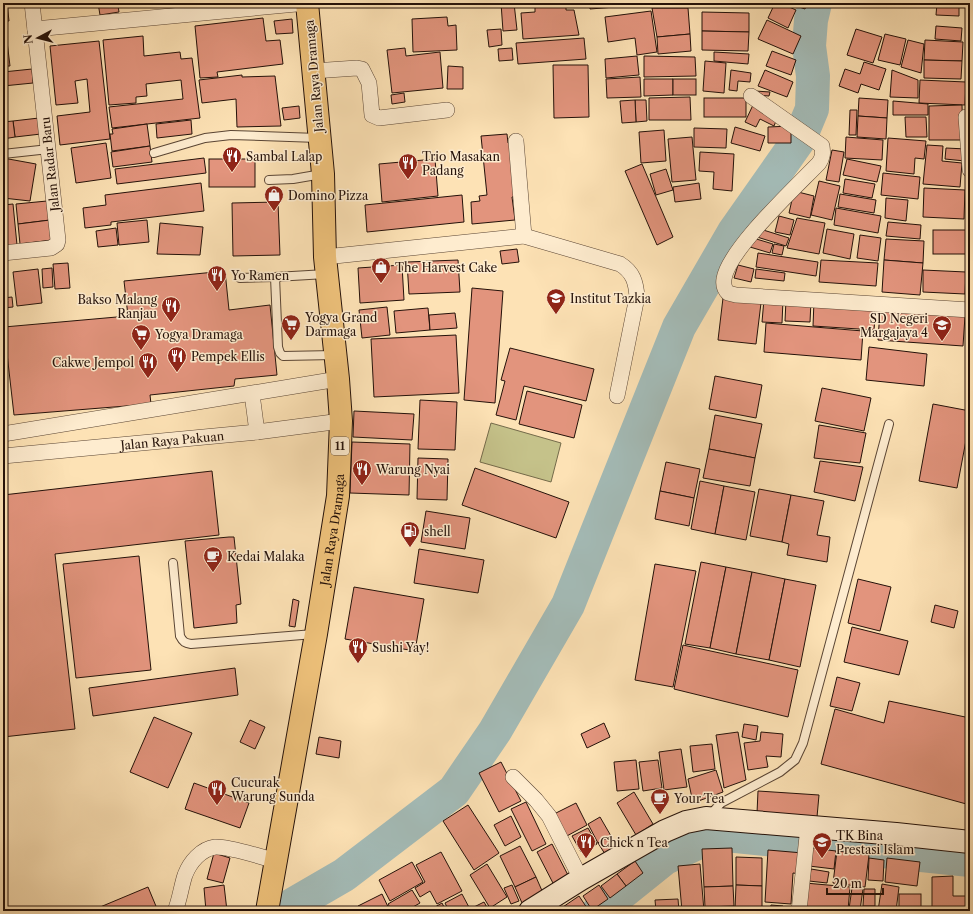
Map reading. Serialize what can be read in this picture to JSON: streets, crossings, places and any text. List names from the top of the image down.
{
  "streets": {
    "highway": ["Jalan Raya Dramaga", "11"],
    "street": ["Jalan Radar Baru", "Jalan Raya Pakuan"]
  },
  "crossings": [
    ["Jalan Raya Dramaga", "Jalan Raya Pakuan"]
  ],
  "places": {
    "restaurant": [
      "Sambal Lalap",
      "Trio Masakan Padang",
      "Yo Ramen",
      "Bakso Malang Ranjau",
      "Pempek Ellis",
      "Cakwe Jempol",
      "Warung Nyai",
      "Sushi Yay!",
      "Cucurak Warung Sunda",
      "Chick n Tea"
    ],
    "shop": ["Domino Pizza", "The Harvest Cake"],
    "school or university": ["Institut Tazkia", "SD Negeri Margajaya 4", "TK Bina Prestasi Islam"],
    "supermarket": ["Yogya Grand Darmaga", "Yogya Dramaga"],
    "fuel station": ["shell"],
    "cafe": ["Kedai Malaka", "Your Tea"]
  },
  "scale_bar": "20 m",
  "north": "left"
}
